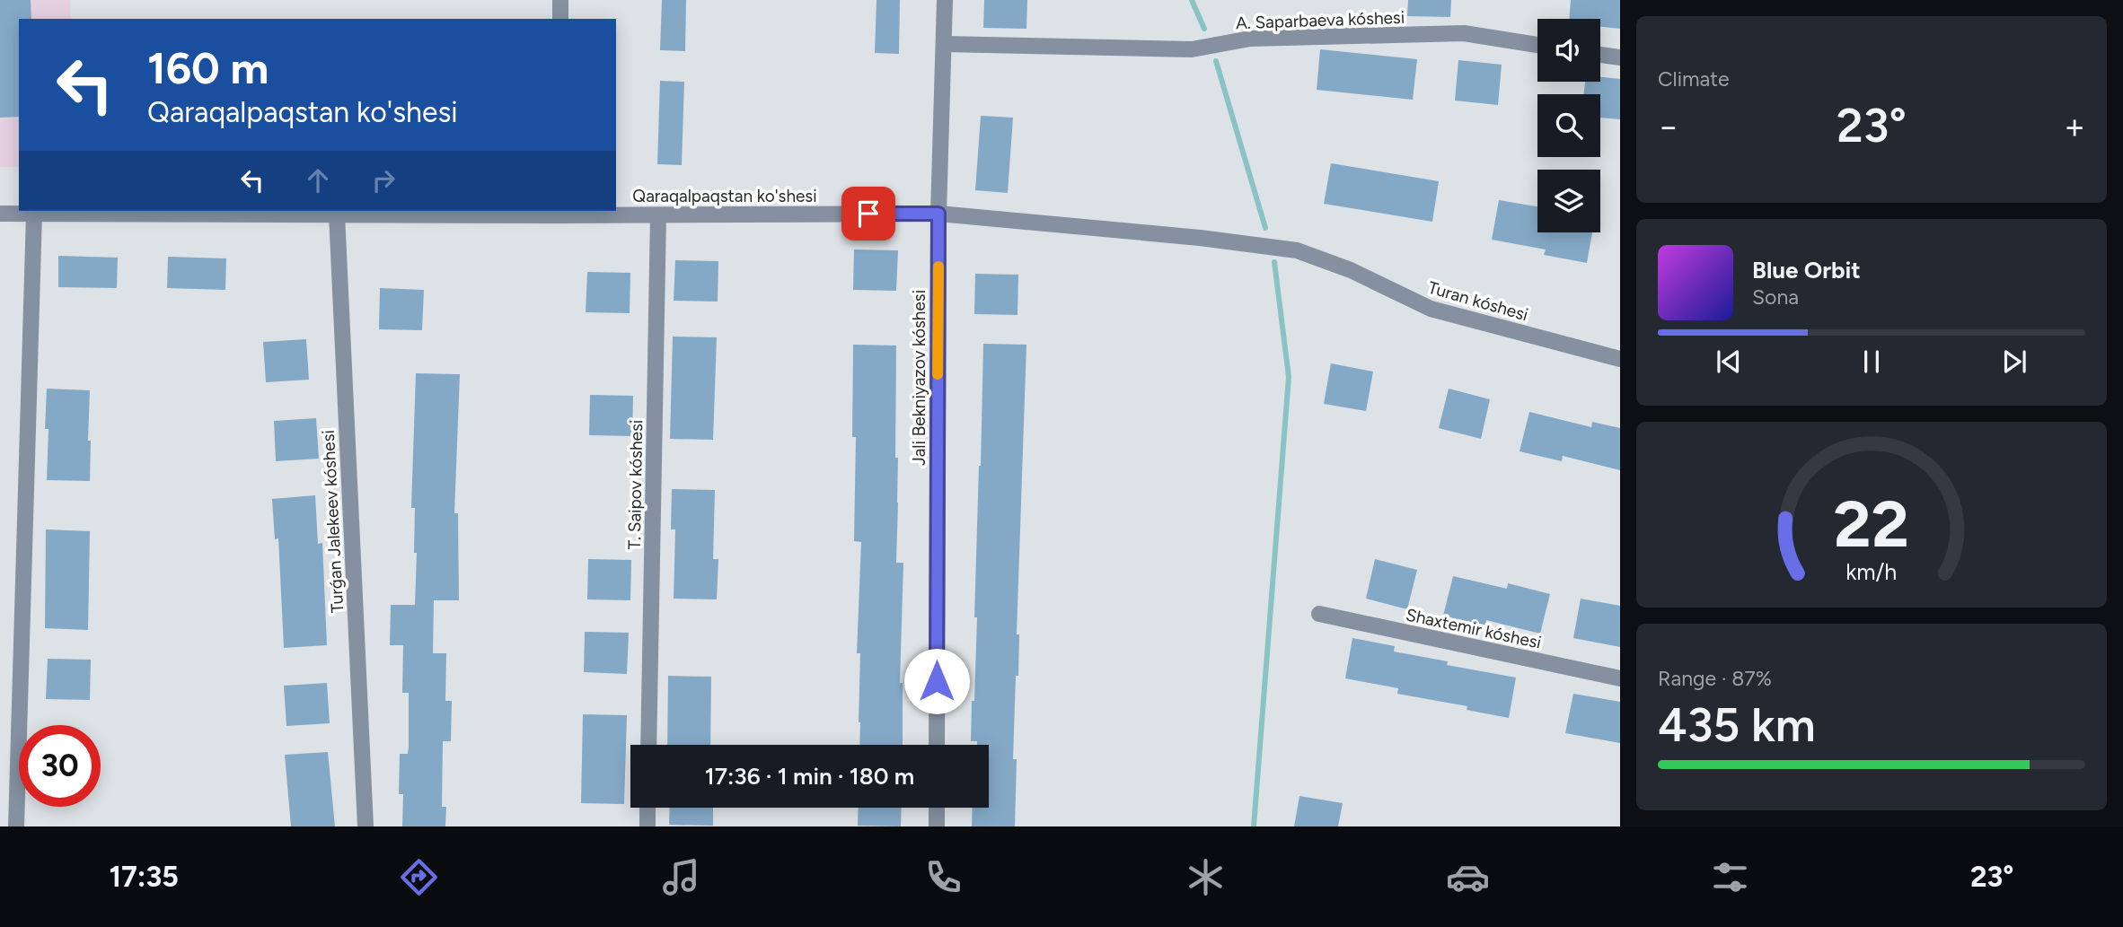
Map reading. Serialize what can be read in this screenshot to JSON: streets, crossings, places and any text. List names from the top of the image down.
{
  "streets": {
    "street": [
      "A. Saparbaeva kóshesi",
      "Qaraqalpaqstan ko'shesi",
      "Turan kóshesi",
      "Jali Bekniyazov kóshesi",
      "T. Saipov kóshesi",
      "Turǵan Jalekeev kóshesi",
      "Shaxtemir kóshesi"
    ]
  },
  "crossings": [
    ["A. Saparbaeva kóshesi", "Jali Bekniyazov kóshesi"],
    ["Qaraqalpaqstan ko'shesi", "Turan kóshesi"],
    ["Qaraqalpaqstan ko'shesi", "Jali Bekniyazov kóshesi"],
    ["Qaraqalpaqstan ko'shesi", "T. Saipov kóshesi"],
    ["Qaraqalpaqstan ko'shesi", "Turǵan Jalekeev kóshesi"]
  ],
  "page": {
    "tile": [
      "Climate",
      ["Range · 87%", "435 km"]
    ],
    "turn": ["160 m", "Qaraqalpaqstan ko'shesi"],
    "heat": ["−", "23°", "+"],
    "song": ["Blue Orbit", "Sona"],
    "limit": "30",
    "trip": "17:36 · 1 min · 180 m",
    "tabs": ["17:35", "23°"],
    "gauge": ["22", "km/h"]
  }
}
